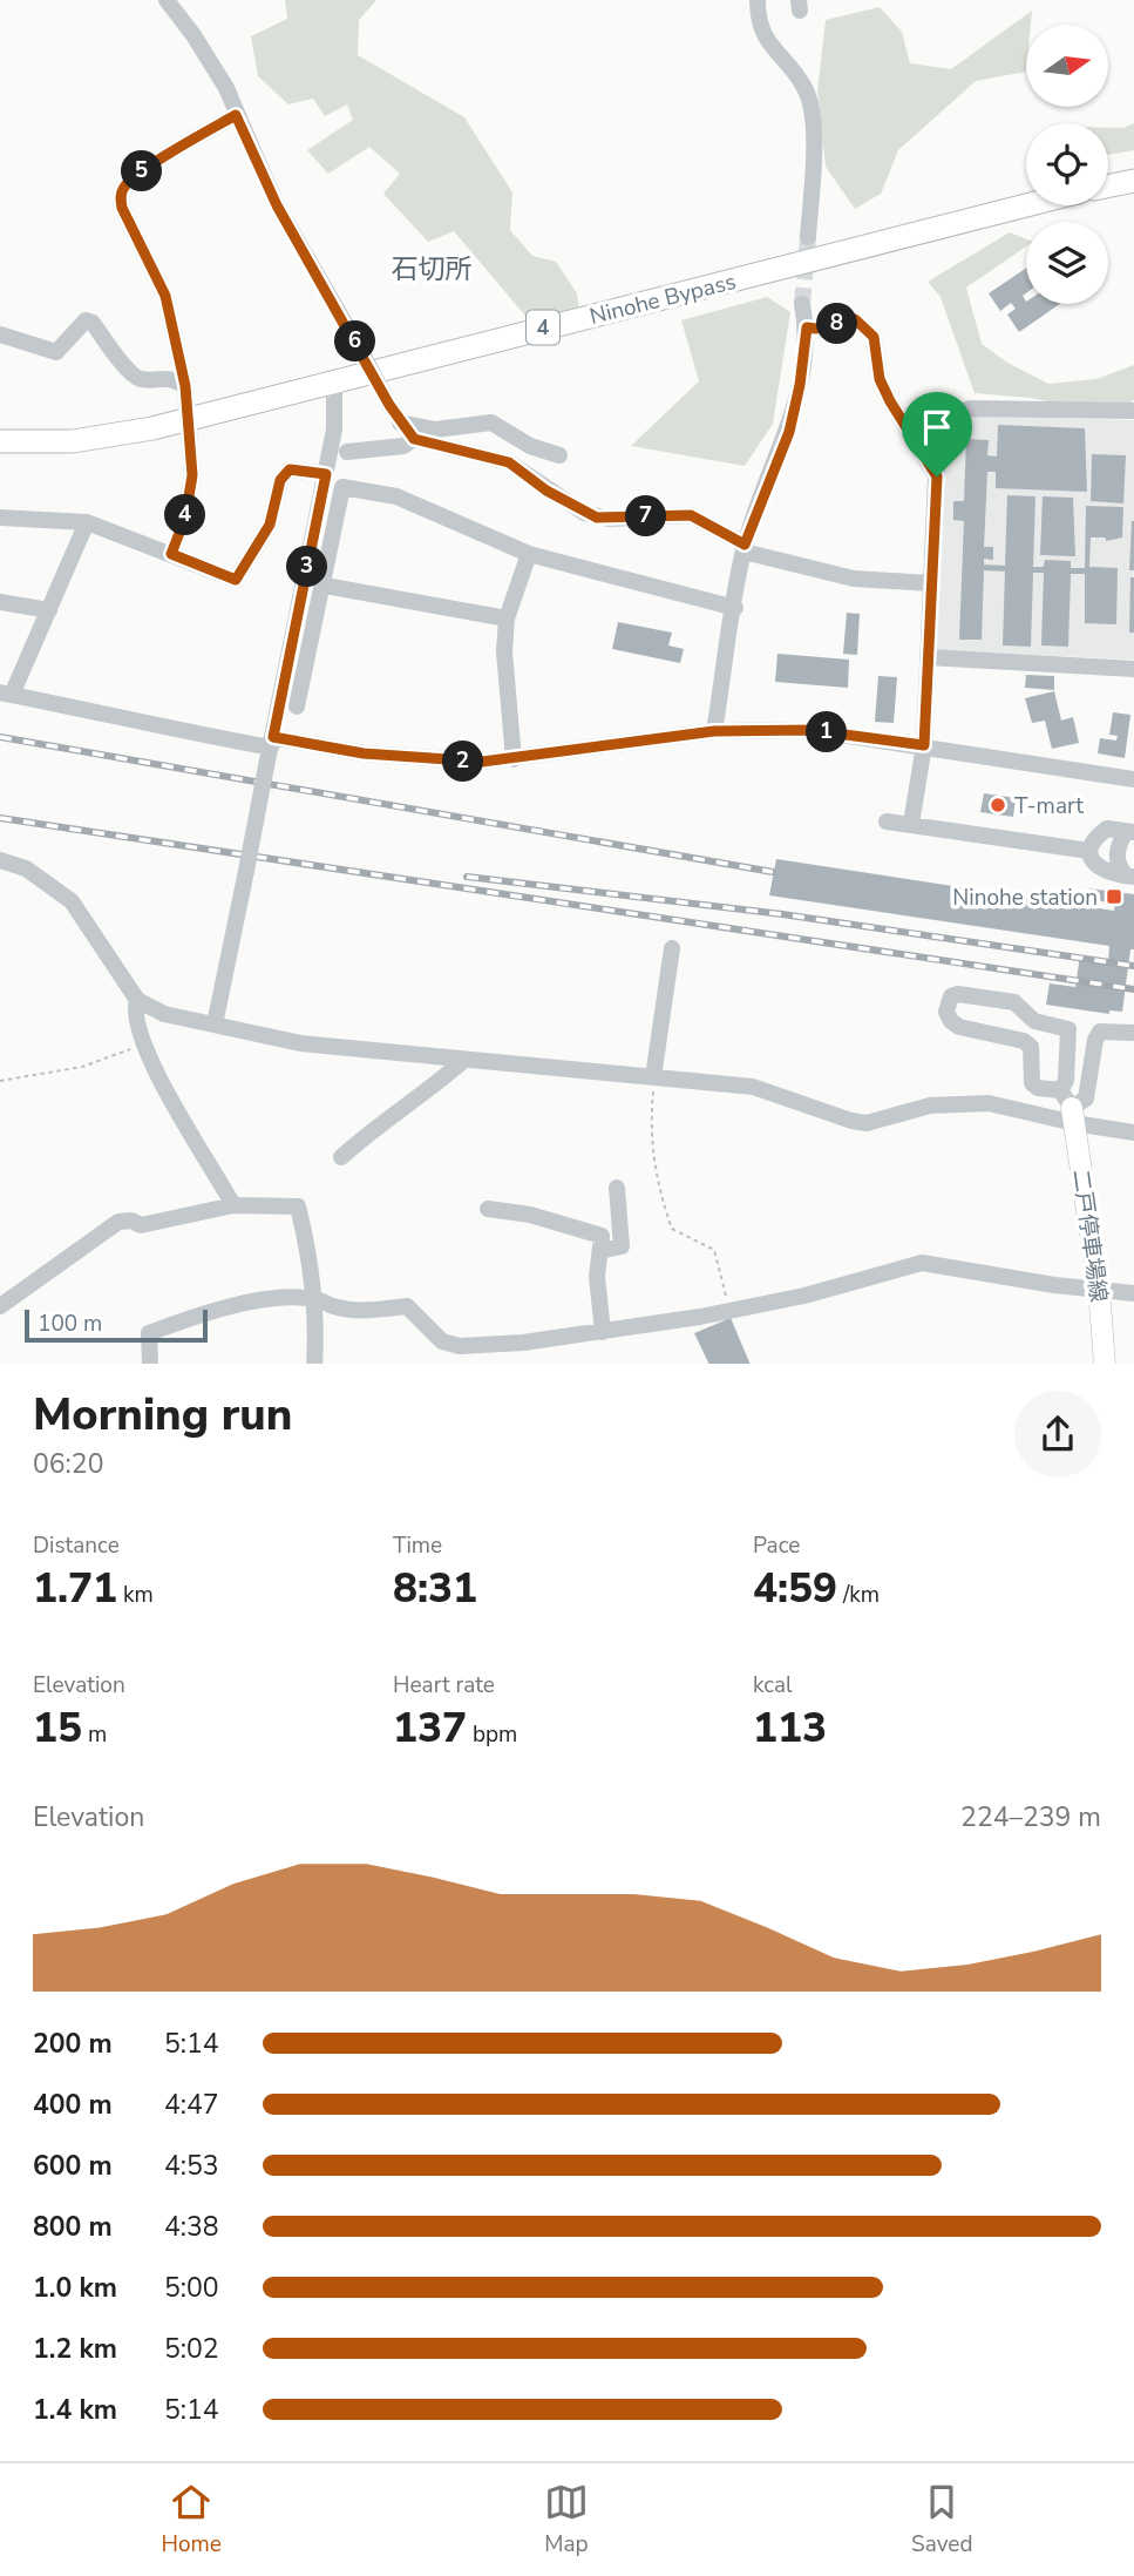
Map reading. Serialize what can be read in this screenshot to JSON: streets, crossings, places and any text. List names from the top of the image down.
{
  "streets": {
    "highway": ["Ninohe Bypass", "4"],
    "main road": ["二戸停車場線"]
  },
  "districts": ["石切所"],
  "places": {
    "other": ["T-mart"],
    "transit": ["Ninohe station"]
  },
  "scale_bar": "100 m",
  "north": "right",
  "page": {
    "pins": [
      "5",
      "8",
      "6",
      "4",
      "7",
      "3",
      "1",
      "2"
    ],
    "scale": "100 m",
    "heading": ["Morning run", "06:20"],
    "stats": [
      ["Distance", "1.71 km"],
      ["Time", "8:31"],
      ["Pace", "4:59 /km"],
      ["Elevation", "15 m"],
      ["Heart rate", "137 bpm"],
      ["kcal", "113"]
    ],
    "chart": ["Elevation", "224–239 m"],
    "list": [
      {
        "name": "200 m",
        "note": "5:14"
      },
      {
        "name": "400 m",
        "note": "4:47"
      },
      {
        "name": "600 m",
        "note": "4:53"
      },
      {
        "name": "800 m",
        "note": "4:38"
      },
      {
        "name": "1.0 km",
        "note": "5:00"
      },
      {
        "name": "1.2 km",
        "note": "5:02"
      },
      {
        "name": "1.4 km",
        "note": "5:14"
      }
    ],
    "tabs": ["Home", "Map", "Saved"]
  }
}
